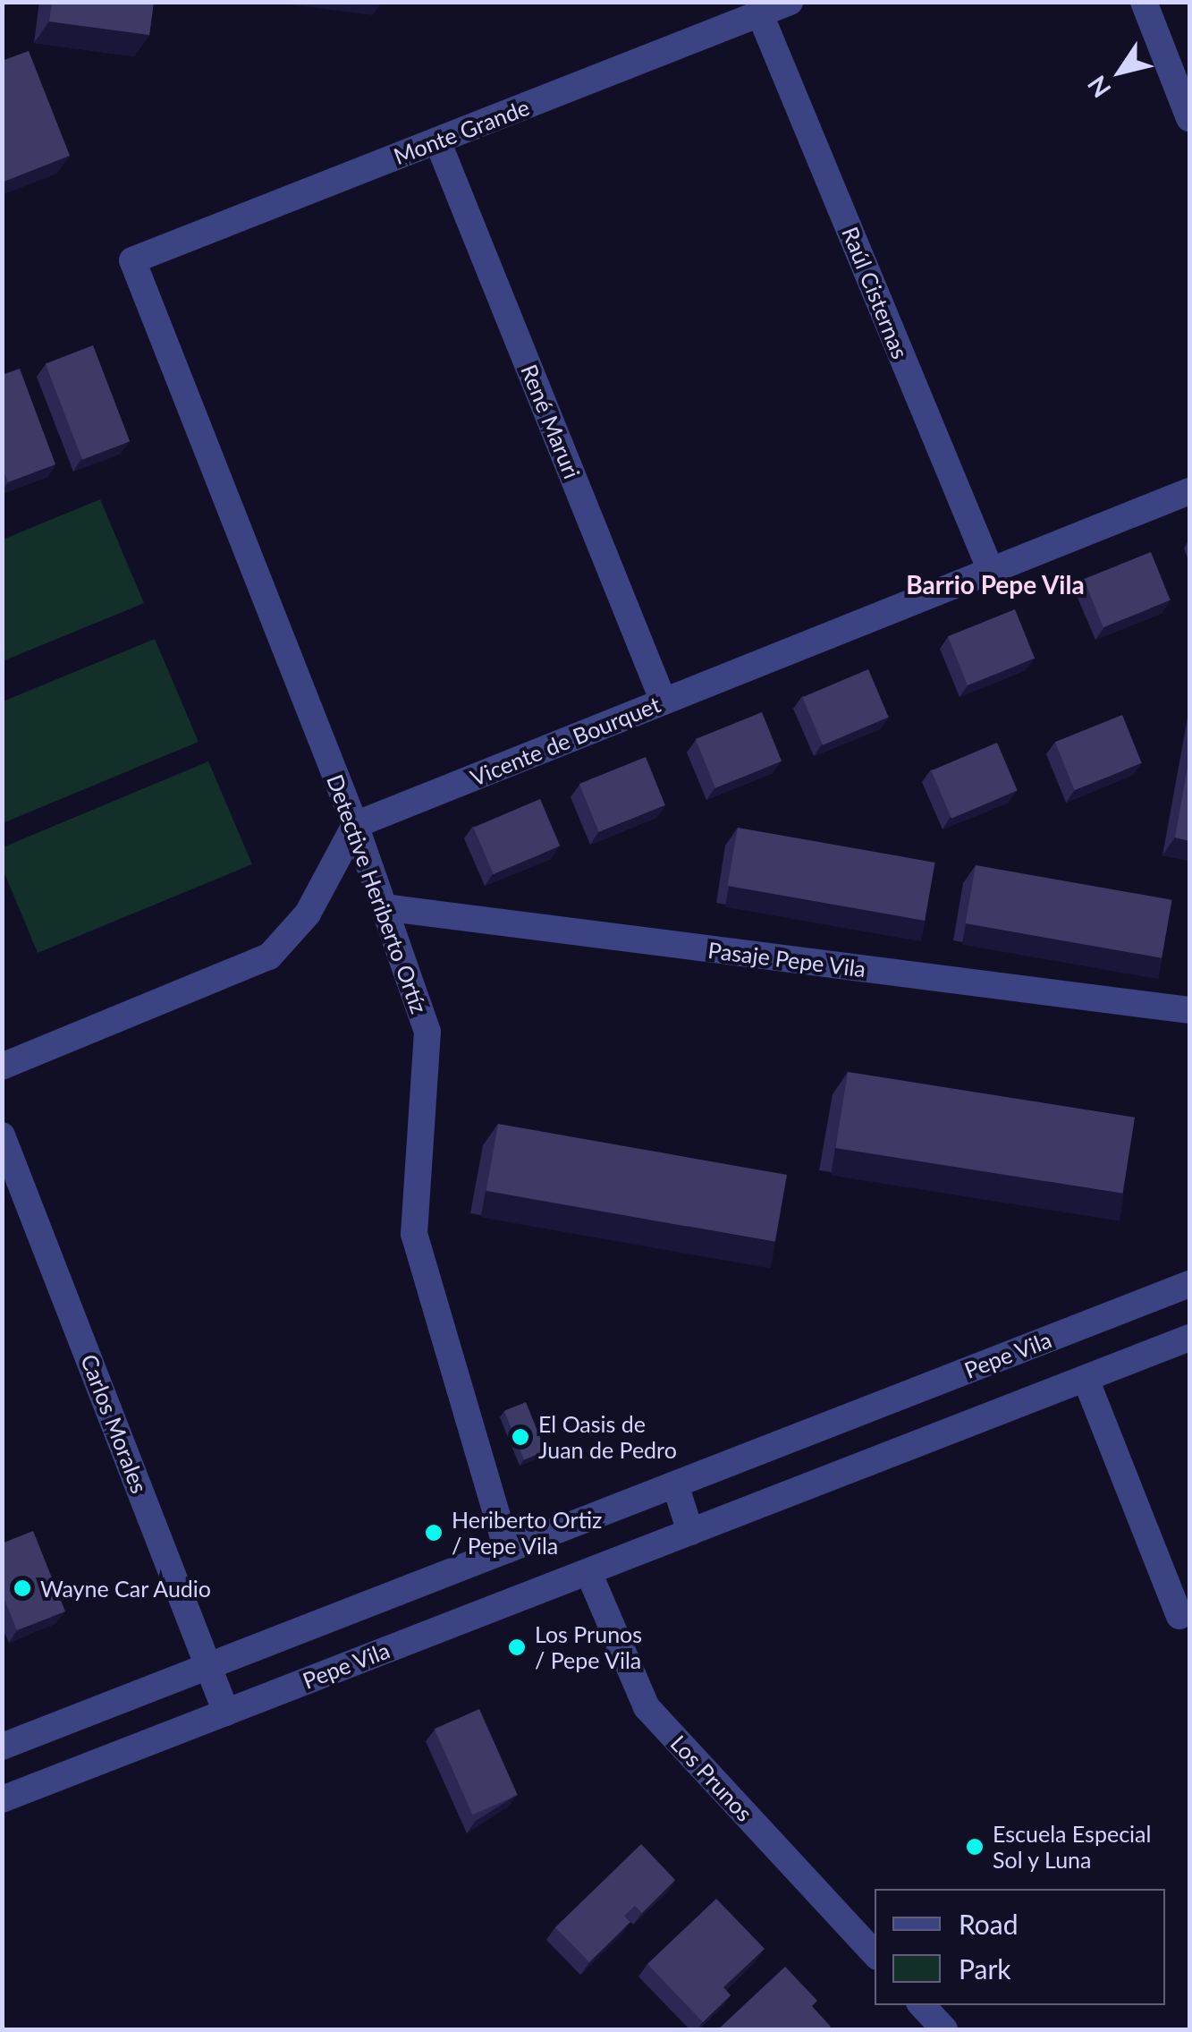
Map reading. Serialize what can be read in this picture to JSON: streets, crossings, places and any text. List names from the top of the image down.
{
  "streets": {
    "street": [
      "Monte Grande",
      "Raúl Cisternas",
      "René Maruri",
      "Vicente de Bourquet",
      "Detective Heriberto Ortíz",
      "Pasaje Pepe Vila",
      "Pepe Vila",
      "Carlos Morales",
      "Los Prunos"
    ]
  },
  "crossings": [
    ["Monte Grande", "Raúl Cisternas"],
    ["Monte Grande", "René Maruri"],
    ["Monte Grande", "Detective Heriberto Ortíz"],
    ["Raúl Cisternas", "Vicente de Bourquet"],
    ["René Maruri", "Vicente de Bourquet"],
    ["Vicente de Bourquet", "Detective Heriberto Ortíz"],
    ["Detective Heriberto Ortíz", "Pasaje Pepe Vila"],
    ["Detective Heriberto Ortíz", "Pepe Vila"],
    ["Pepe Vila", "Carlos Morales"],
    ["Pepe Vila", "Los Prunos"]
  ],
  "districts": ["Barrio Pepe Vila"],
  "places": [
    "El Oasis de Juan de Pedro",
    "Heriberto Ortiz / Pepe Vila",
    "Wayne Car Audio",
    "Los Prunos / Pepe Vila",
    "Escuela Especial Sol y Luna"
  ],
  "legend": ["Road", "Park"],
  "north": "bottom left"
}
